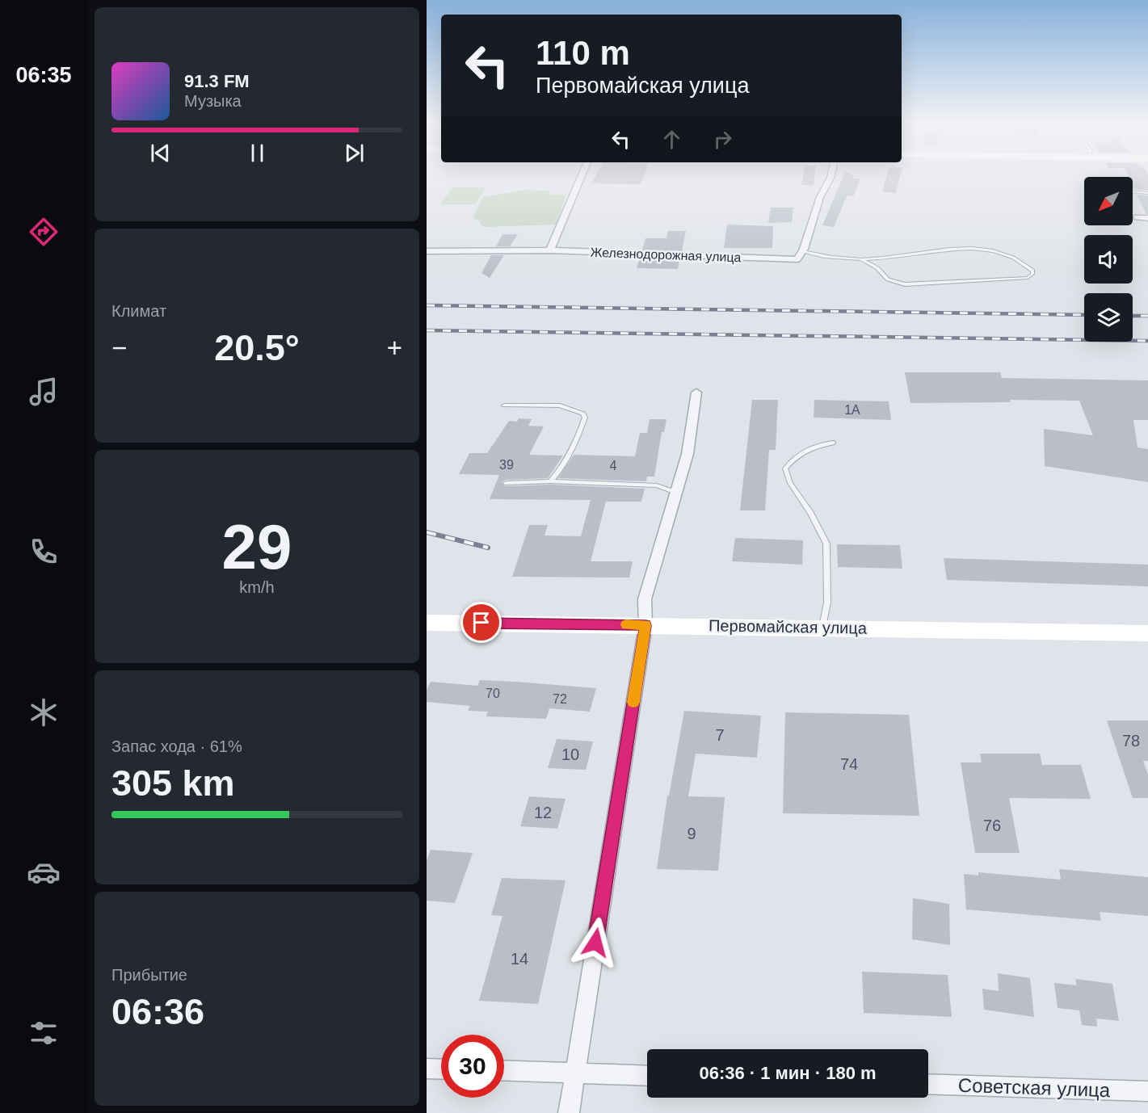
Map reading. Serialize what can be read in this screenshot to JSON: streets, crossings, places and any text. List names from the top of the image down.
{
  "streets": {
    "main road": ["Первомайская улица"],
    "street": ["Железнодорожная улица", "Советская улица"]
  },
  "house_numbers": [
    "1А",
    "39",
    "4",
    "70",
    "72",
    "7",
    "78",
    "10",
    "74",
    "12",
    "76",
    "9",
    "14"
  ],
  "north": "bottom left",
  "page": {
    "tabs": "06:35",
    "turn": ["110 m", "Первомайская улица"],
    "song": ["91.3 FM", "Музыка"],
    "tile": [
      "Климат",
      ["29", "km/h"],
      ["Запас хода · 61%", "305 km"],
      ["Прибытие", "06:36"]
    ],
    "heat": ["−", "20.5°", "+"],
    "limit": "30",
    "trip": "06:36 · 1 мин · 180 m"
  }
}
